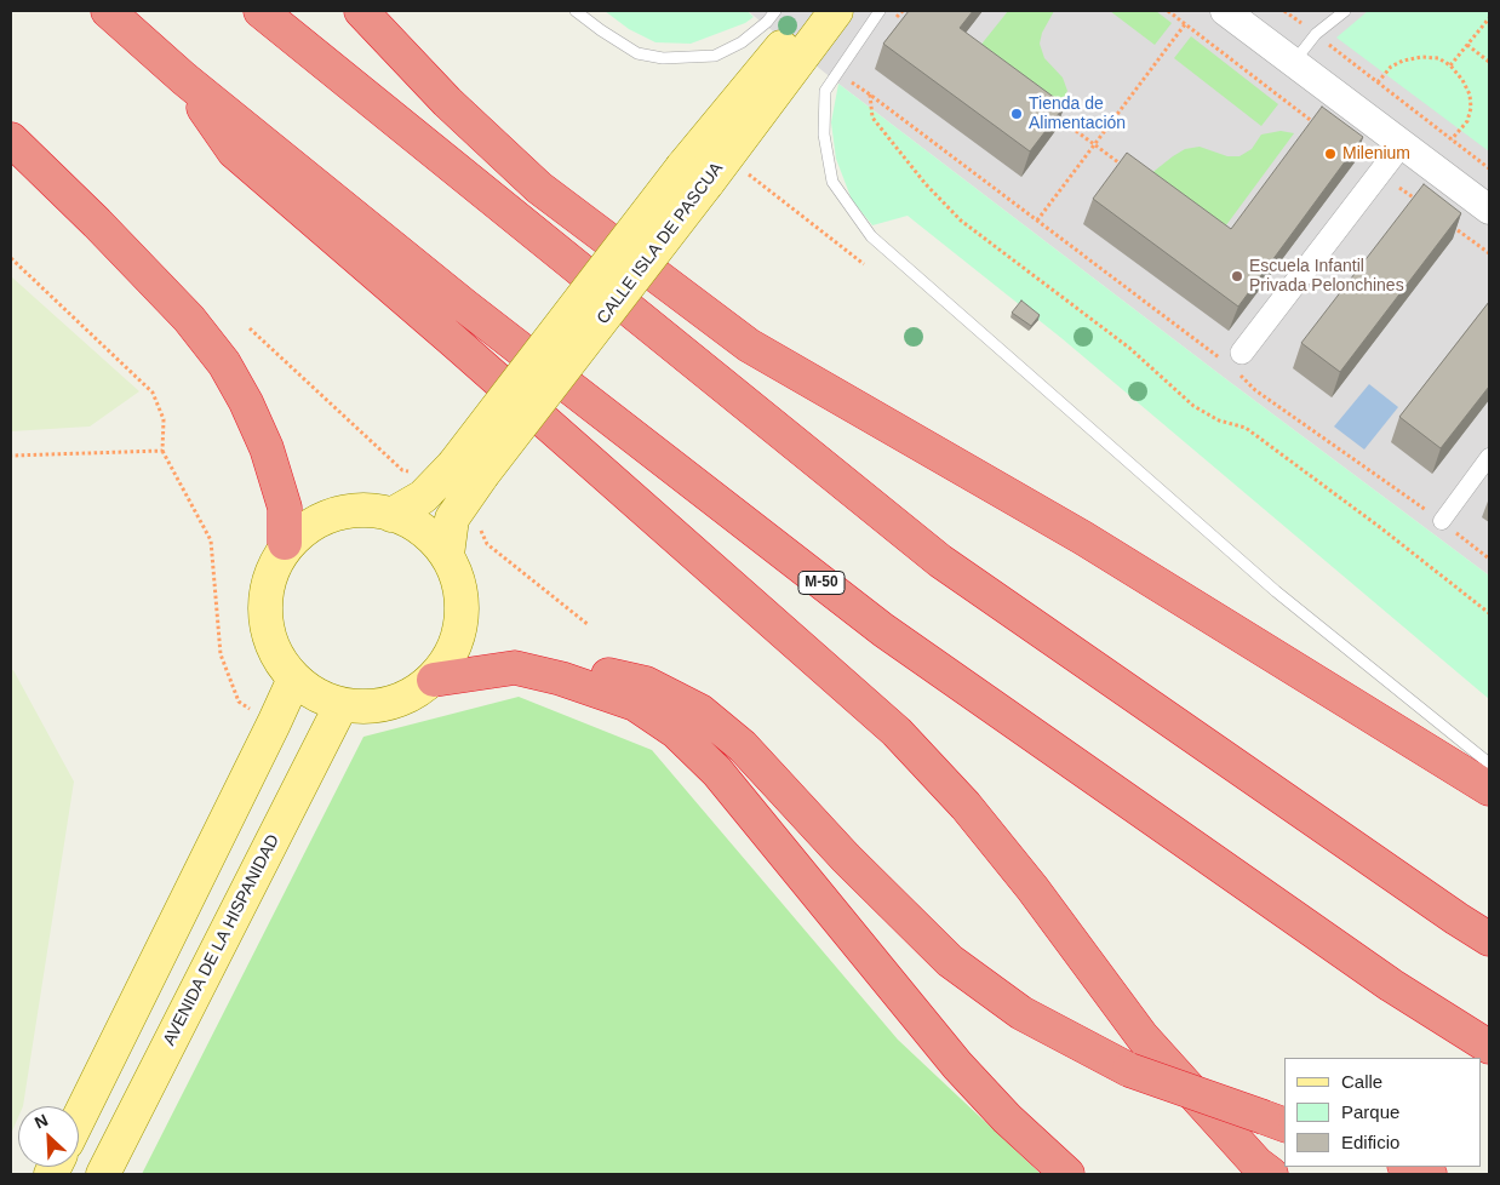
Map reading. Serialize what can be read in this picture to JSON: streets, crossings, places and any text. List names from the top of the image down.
{
  "streets": {
    "highway": ["M-50"],
    "main road": ["CALLE ISLA DE PASCUA", "AVENIDA DE LA HISPANIDAD"]
  },
  "places": ["Tienda de Alimentación", "Milenium", "Escuela Infantil Privada Pelonchines"],
  "legend": ["Calle", "Parque", "Edificio"],
  "north": "top left"
}
